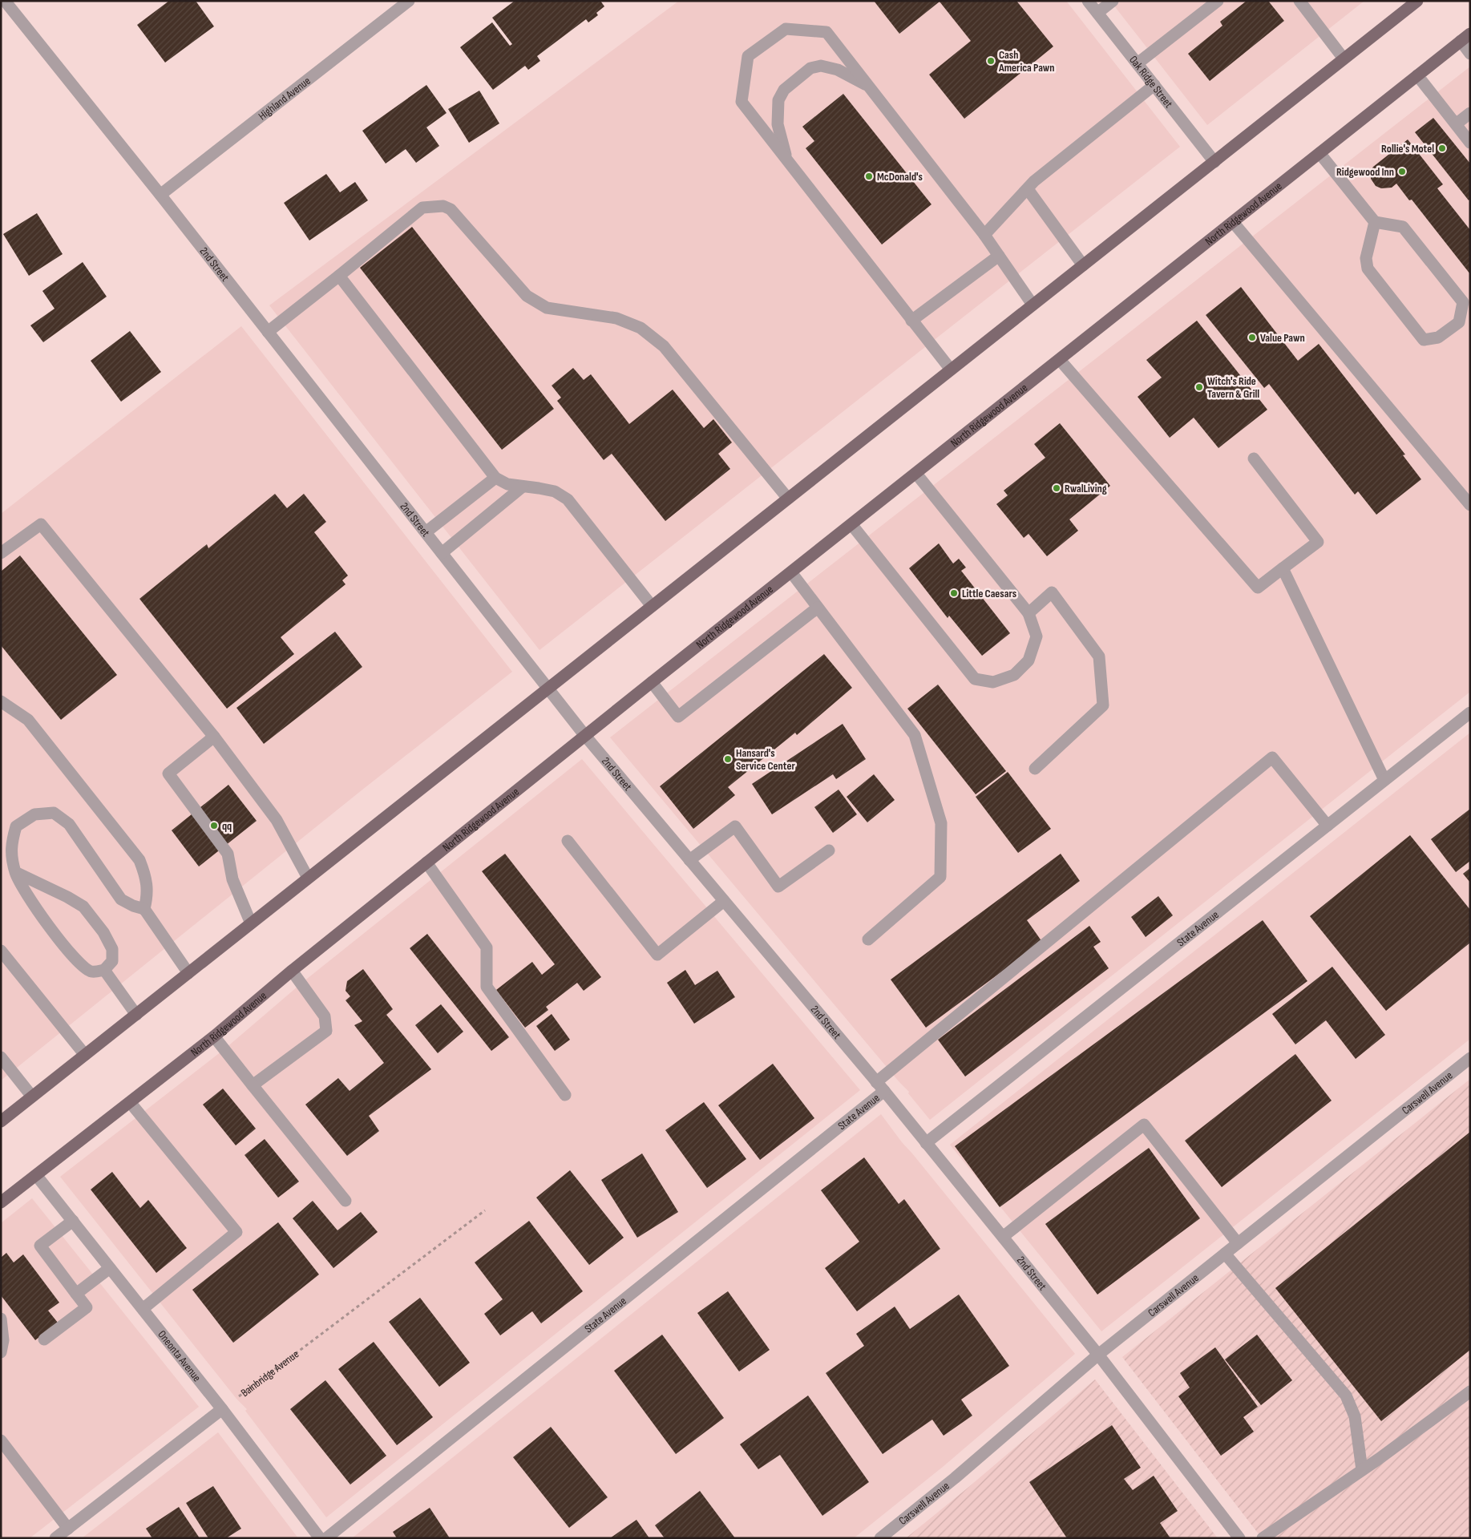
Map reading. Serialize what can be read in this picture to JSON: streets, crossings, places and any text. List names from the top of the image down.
{
  "streets": {
    "main road": ["North Ridgewood Avenue"],
    "street": [
      "Oak Ridge Street",
      "Highland Avenue",
      "2nd Street",
      "State Avenue",
      "Carswell Avenue",
      "Oneonta Avenue"
    ],
    "path": ["Bainbridge Avenue"]
  },
  "crossings": [
    ["Highland Avenue", "2nd Street"],
    ["North Ridgewood Avenue", "2nd Street"],
    ["North Ridgewood Avenue", "Oneonta Avenue"],
    ["2nd Street", "State Avenue"],
    ["2nd Street", "Carswell Avenue"],
    ["State Avenue", "Oneonta Avenue"],
    ["Oneonta Avenue", "Bainbridge Avenue"]
  ],
  "places": [
    "Cash America Pawn",
    "Rollie's Motel",
    "Ridgewood Inn",
    "McDonald's",
    "Value Pawn",
    "Witch's Ride Tavern & Grill",
    "RwalLiving",
    "Little Caesars",
    "Hansard's Service Center",
    "qq"
  ]
}
